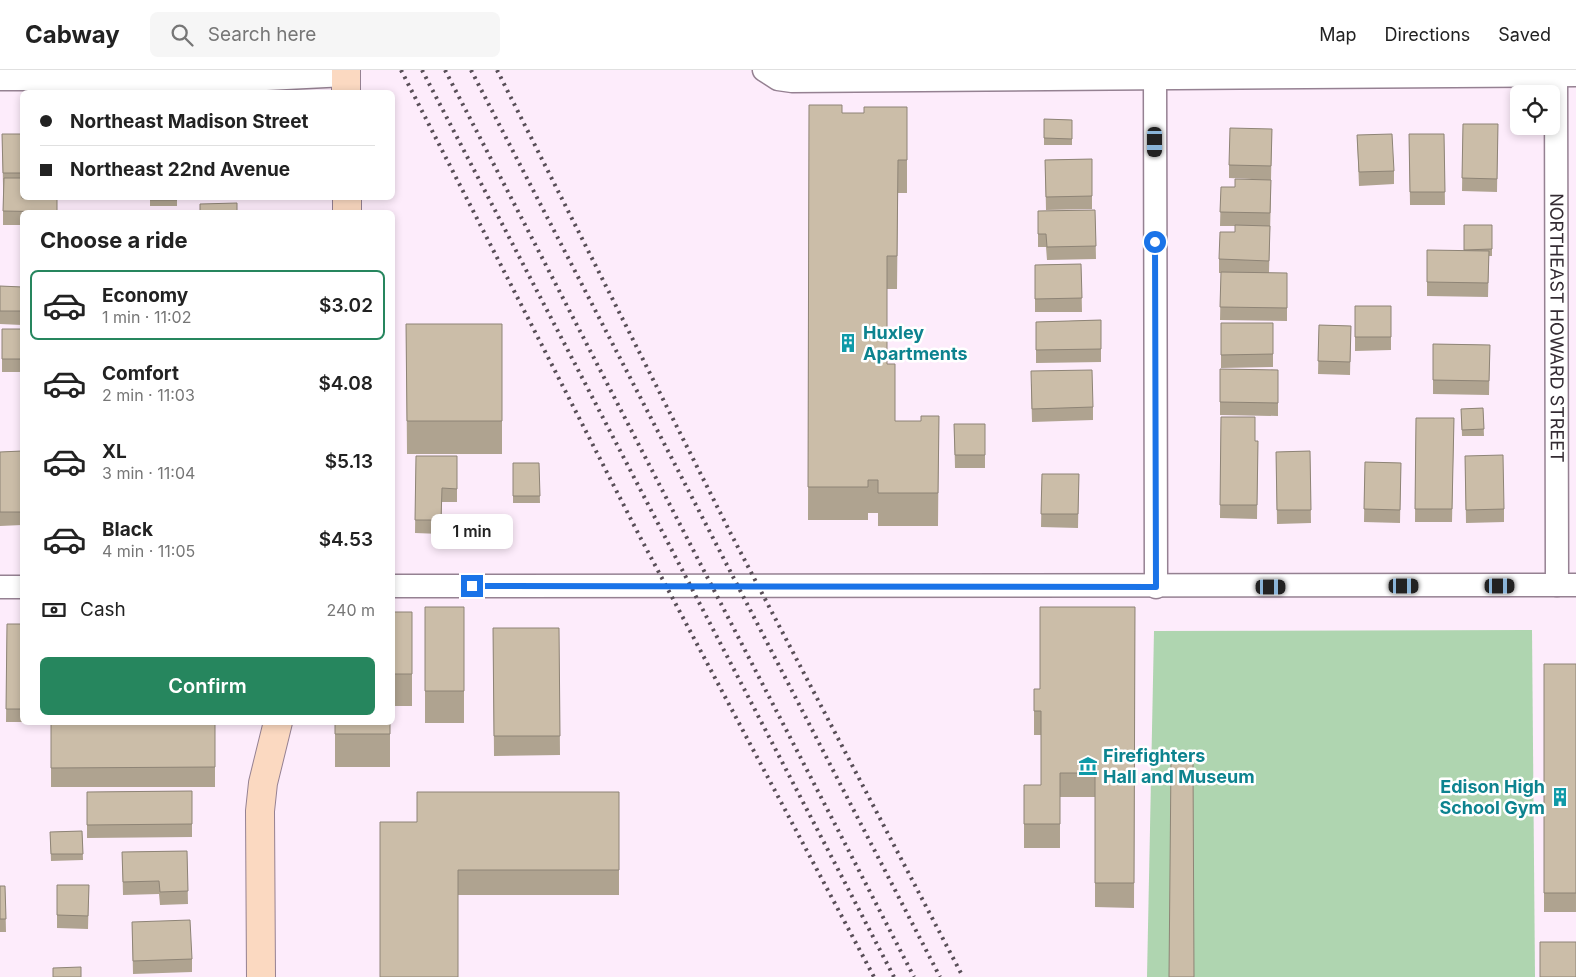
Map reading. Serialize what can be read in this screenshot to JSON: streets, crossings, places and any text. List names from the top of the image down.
{
  "streets": {
    "street": ["NORTHEAST HOWARD STREET"]
  },
  "places": {
    "building": ["Huxley Apartments", "Edison High School Gym"],
    "museum": ["Firefighters Hall and Museum"]
  },
  "page": {
    "header": "Cabway",
    "search": "Search here",
    "nav": ["Map", "Directions", "Saved"],
    "banner": ["Northeast Madison Street", "Northeast 22nd Avenue"],
    "heading": "Choose a ride",
    "list": [
      {
        "name": "Economy",
        "note": "1 min · 11:02",
        "value": "$3.02"
      },
      {
        "name": "Comfort",
        "note": "2 min · 11:03",
        "value": "$4.08"
      },
      {
        "name": "XL",
        "note": "3 min · 11:04",
        "value": "$5.13"
      },
      {
        "name": "Black",
        "note": "4 min · 11:05",
        "value": "$4.53"
      }
    ],
    "bubble": "1 min",
    "pay": ["Cash", "240 m"],
    "buttons": "Confirm"
  }
}
